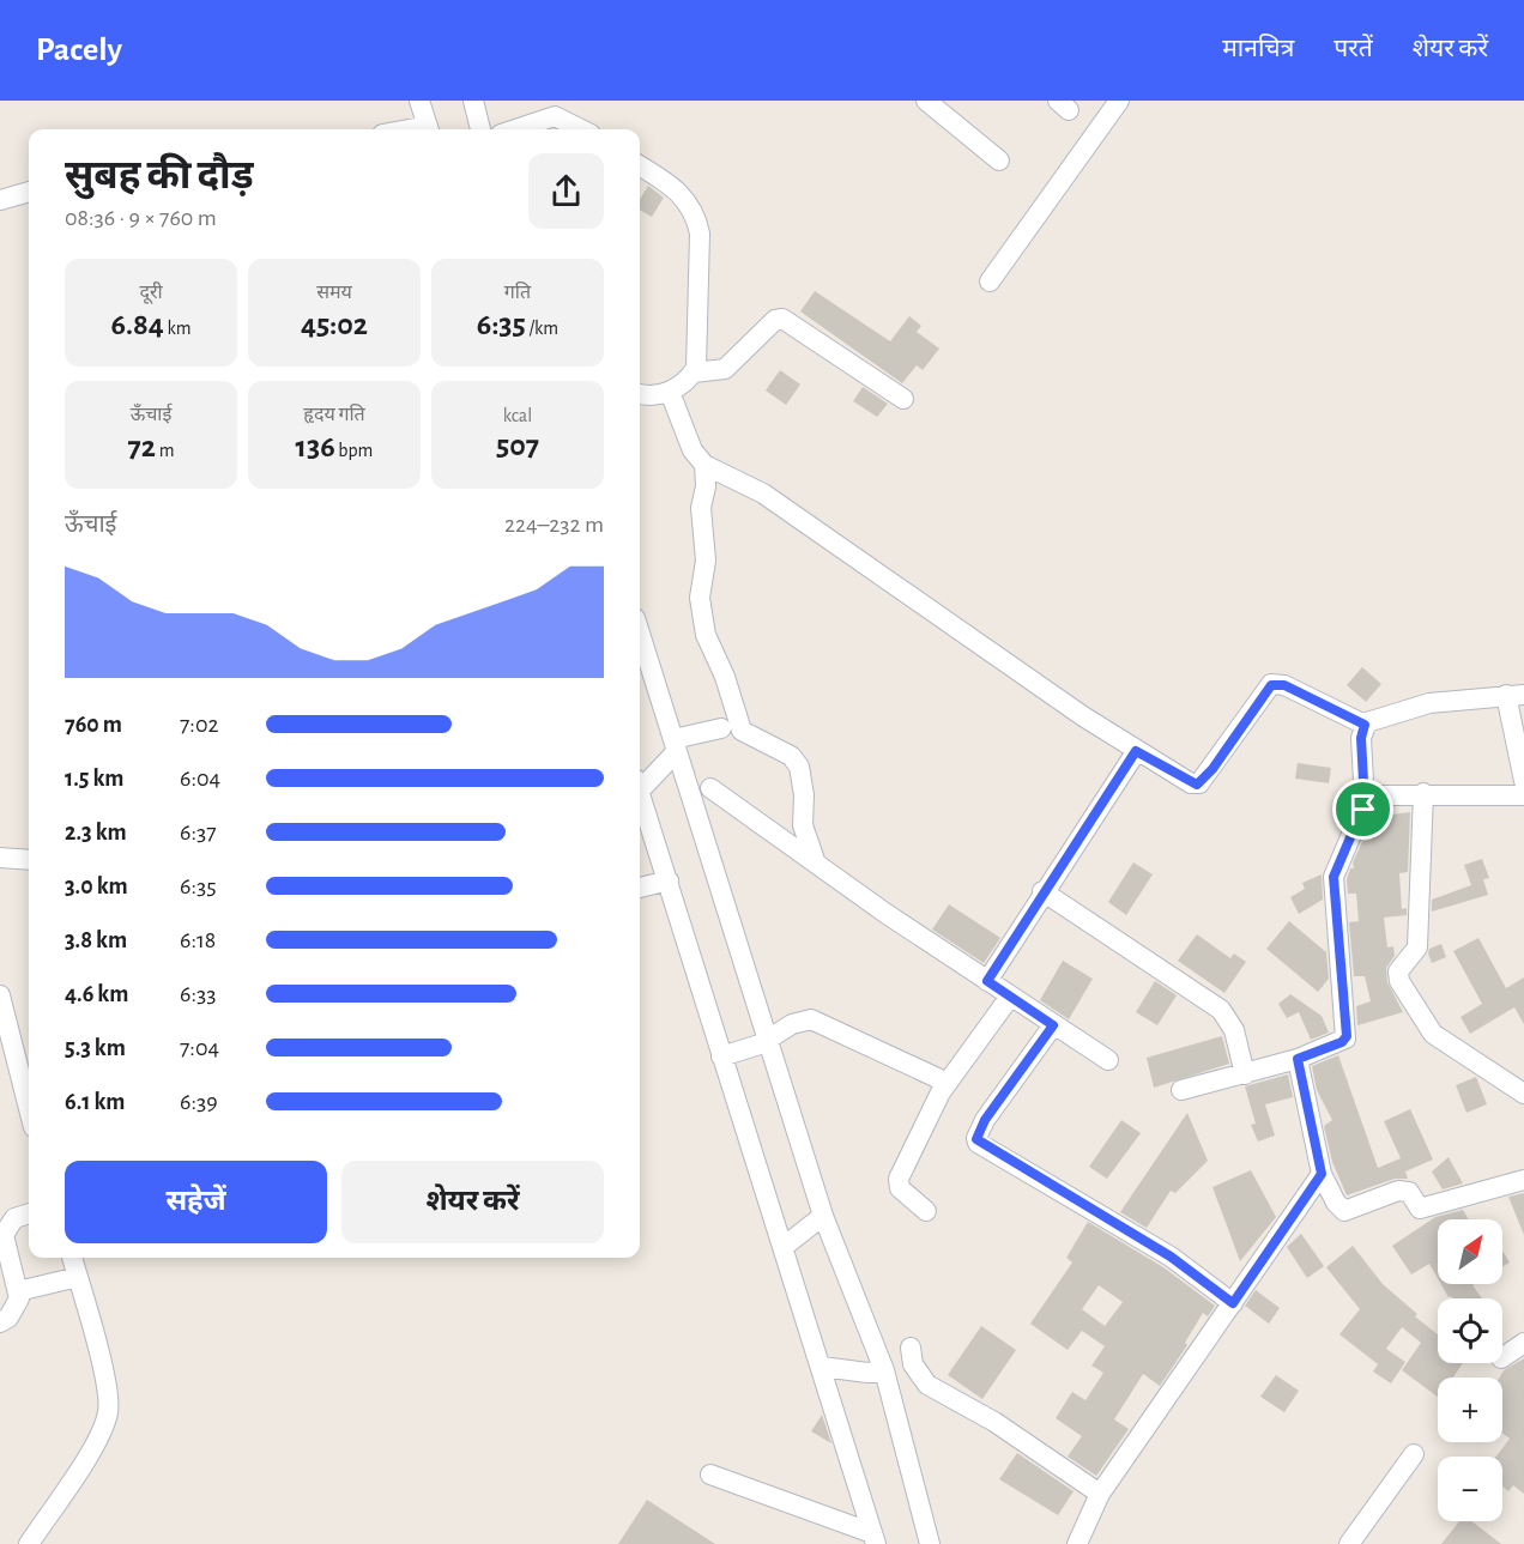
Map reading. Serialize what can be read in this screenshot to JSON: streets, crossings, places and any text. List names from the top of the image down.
{
  "north": "top right",
  "page": {
    "header": "Pacely",
    "nav": ["मानचित्र", "परतें", "शेयर करें"],
    "heading": ["सुबह की दौड़", "08:36 · 9 × 760 m"],
    "stats": [
      ["दूरी", "6.84 km"],
      ["समय", "45:02"],
      ["गति", "6:35 /km"],
      ["ऊँचाई", "72 m"],
      ["हृदय गति", "136 bpm"],
      ["kcal", "507"]
    ],
    "chart": ["ऊँचाई", "224–232 m"],
    "list": [
      {
        "name": "760 m",
        "note": "7:02"
      },
      {
        "name": "1.5 km",
        "note": "6:04"
      },
      {
        "name": "2.3 km",
        "note": "6:37"
      },
      {
        "name": "3.0 km",
        "note": "6:35"
      },
      {
        "name": "3.8 km",
        "note": "6:18"
      },
      {
        "name": "4.6 km",
        "note": "6:33"
      },
      {
        "name": "5.3 km",
        "note": "7:04"
      },
      {
        "name": "6.1 km",
        "note": "6:39"
      }
    ],
    "buttons": ["सहेजें", "शेयर करें"],
    "map_buttons": ["+", "−"]
  }
}
